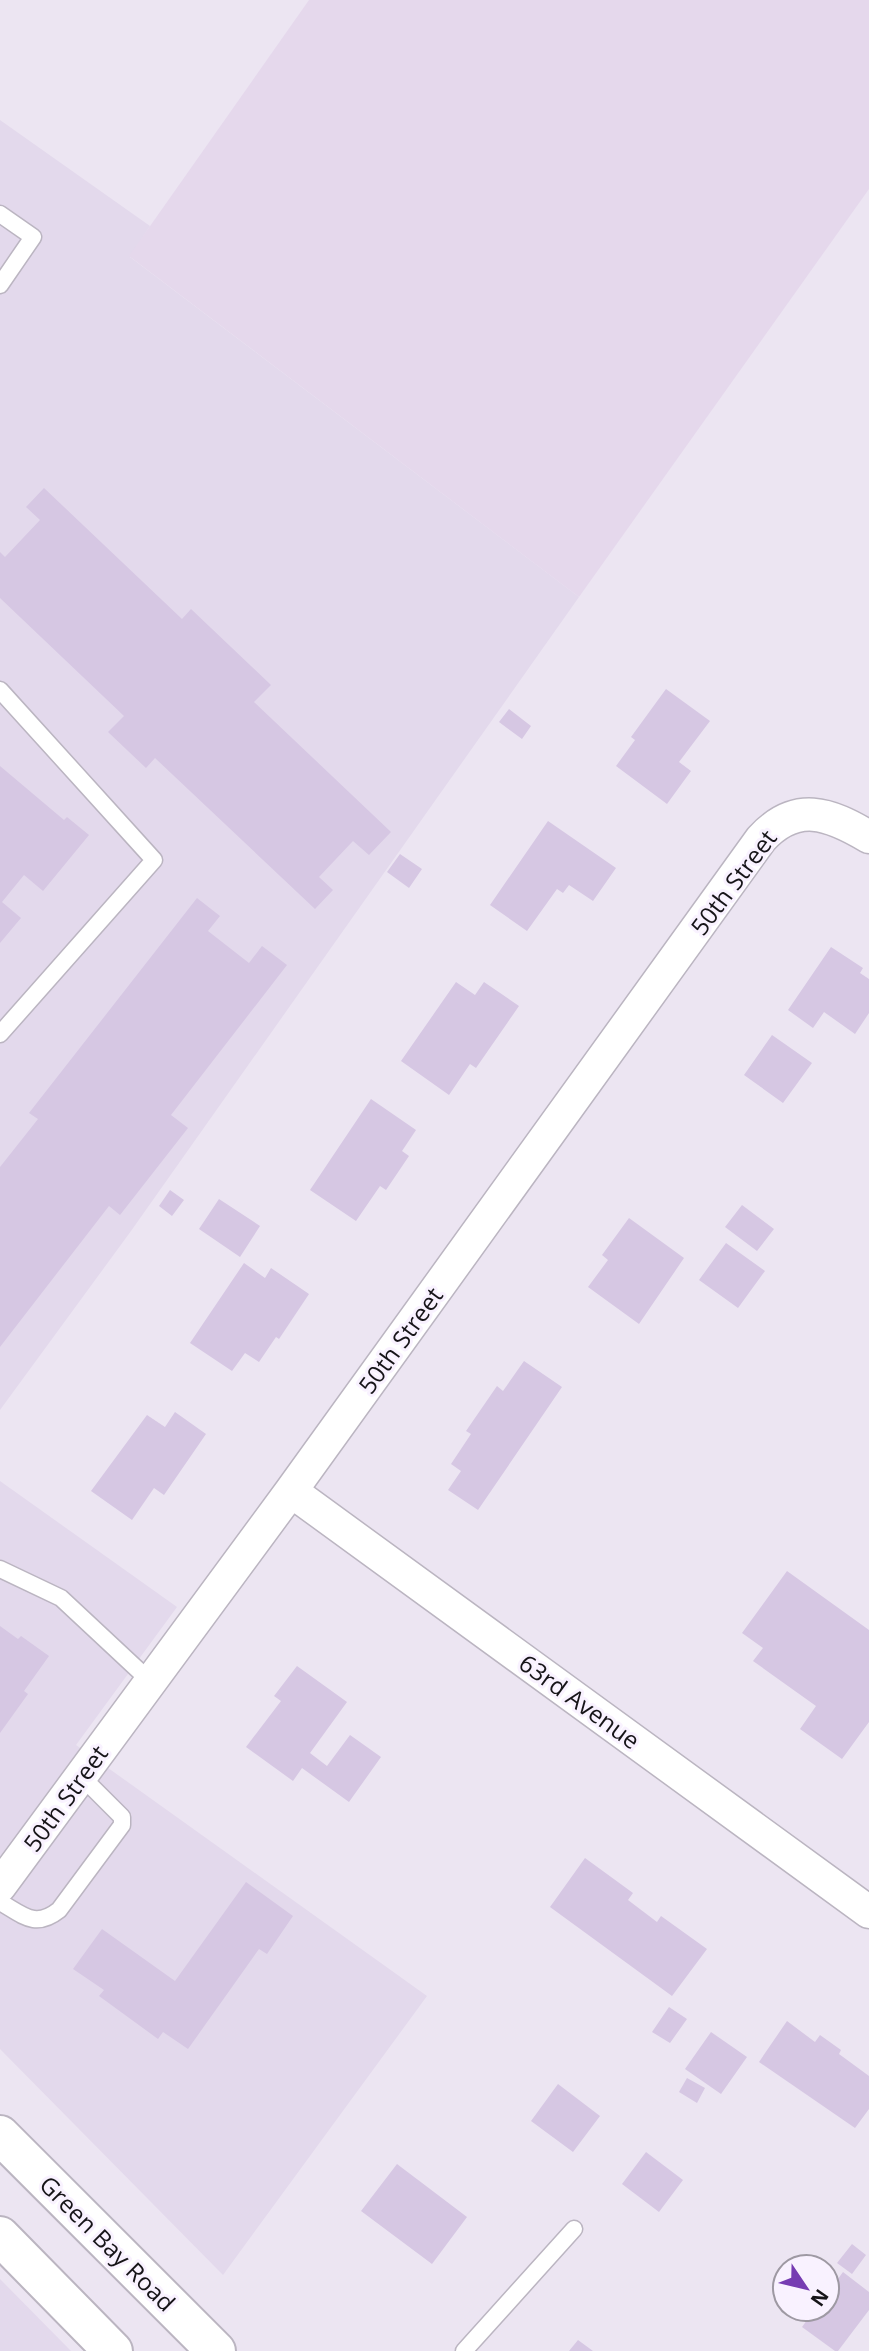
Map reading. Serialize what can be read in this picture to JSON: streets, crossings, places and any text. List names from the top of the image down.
{
  "streets": {
    "main road": ["Green Bay Road"],
    "street": ["50th Street", "63rd Avenue"]
  },
  "crossings": [
    ["50th Street", "63rd Avenue"]
  ],
  "north": "bottom right"
}
